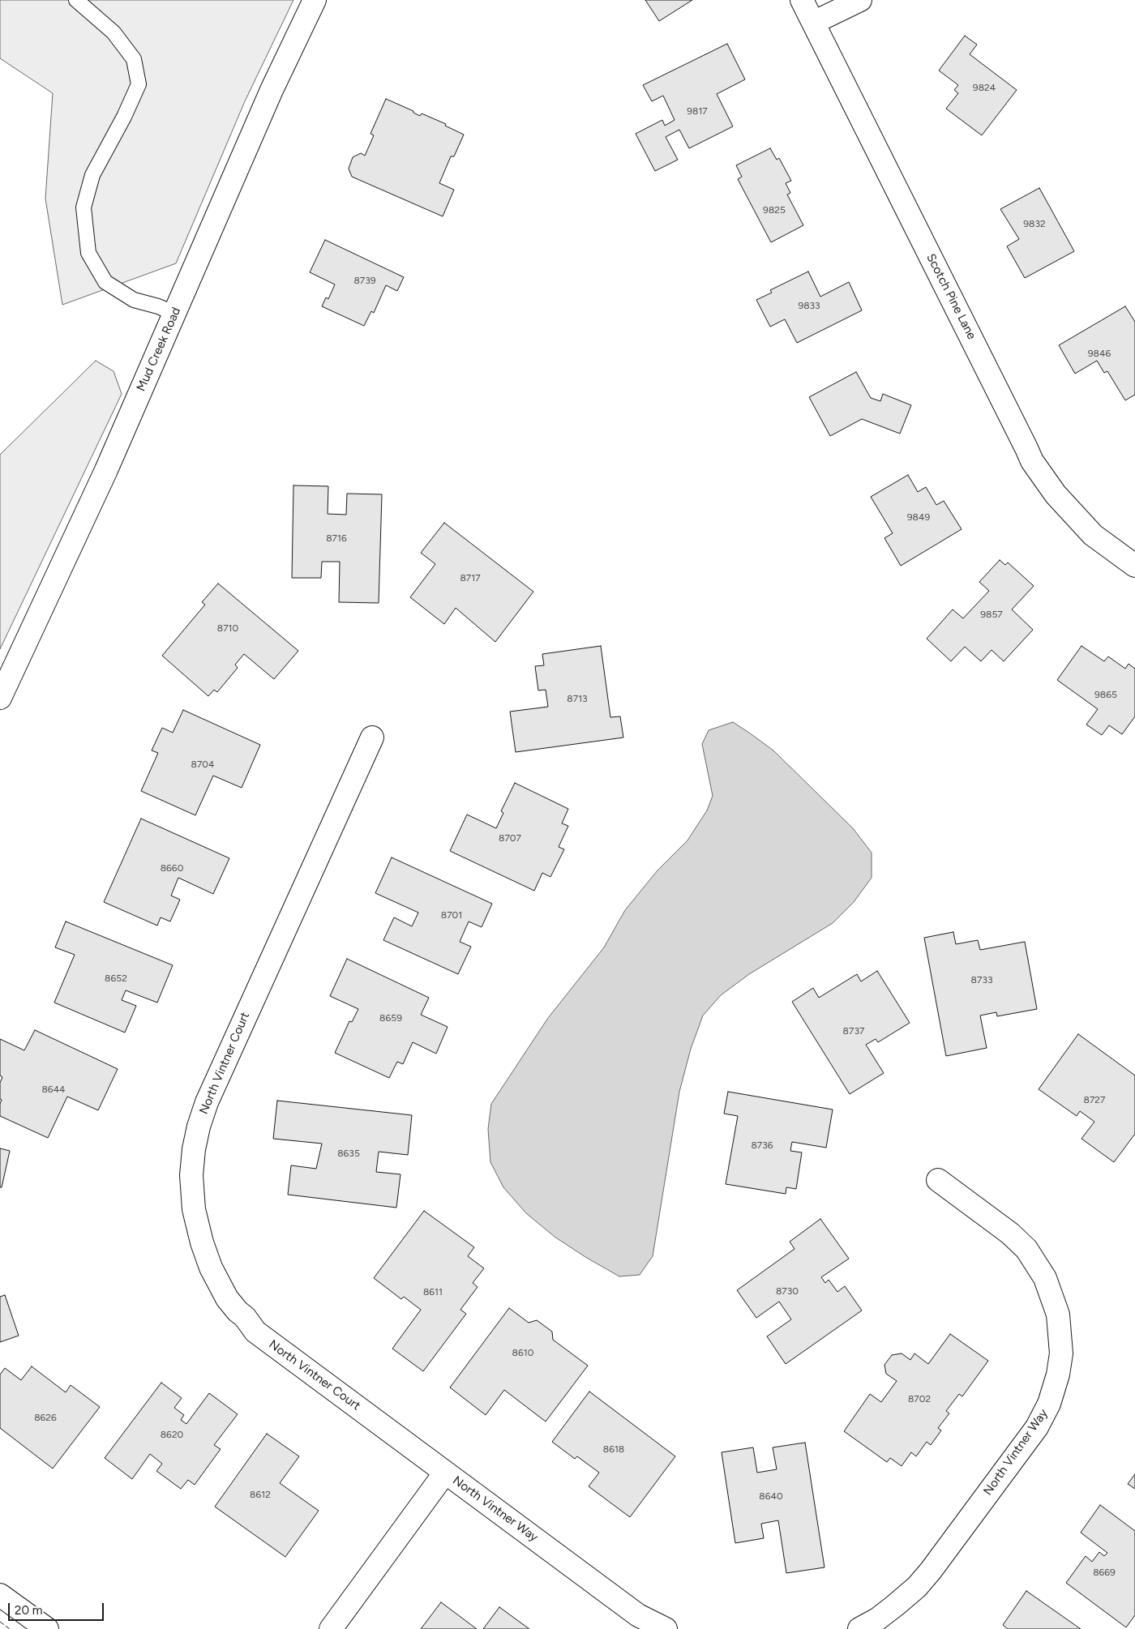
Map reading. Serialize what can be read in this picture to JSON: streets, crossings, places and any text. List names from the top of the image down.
{
  "streets": {
    "street": [
      "Scotch Pine Lane",
      "Mud Creek Road",
      "North Vintner Court",
      "North Vintner Way"
    ]
  },
  "crossings": [
    ["North Vintner Court", "North Vintner Way"]
  ],
  "house_numbers": [
    "9824",
    "9817",
    "9825",
    "9832",
    "8739",
    "9833",
    "9846",
    "9849",
    "8716",
    "8717",
    "9857",
    "8710",
    "9865",
    "8713",
    "8704",
    "8707",
    "8660",
    "8701",
    "8652",
    "8733",
    "8659",
    "8737",
    "8644",
    "8727",
    "8736",
    "8635",
    "8730",
    "8611",
    "8610",
    "8702",
    "8626",
    "8620",
    "8618",
    "8612",
    "8640",
    "8669"
  ],
  "scale_bar": "20 m"
}
